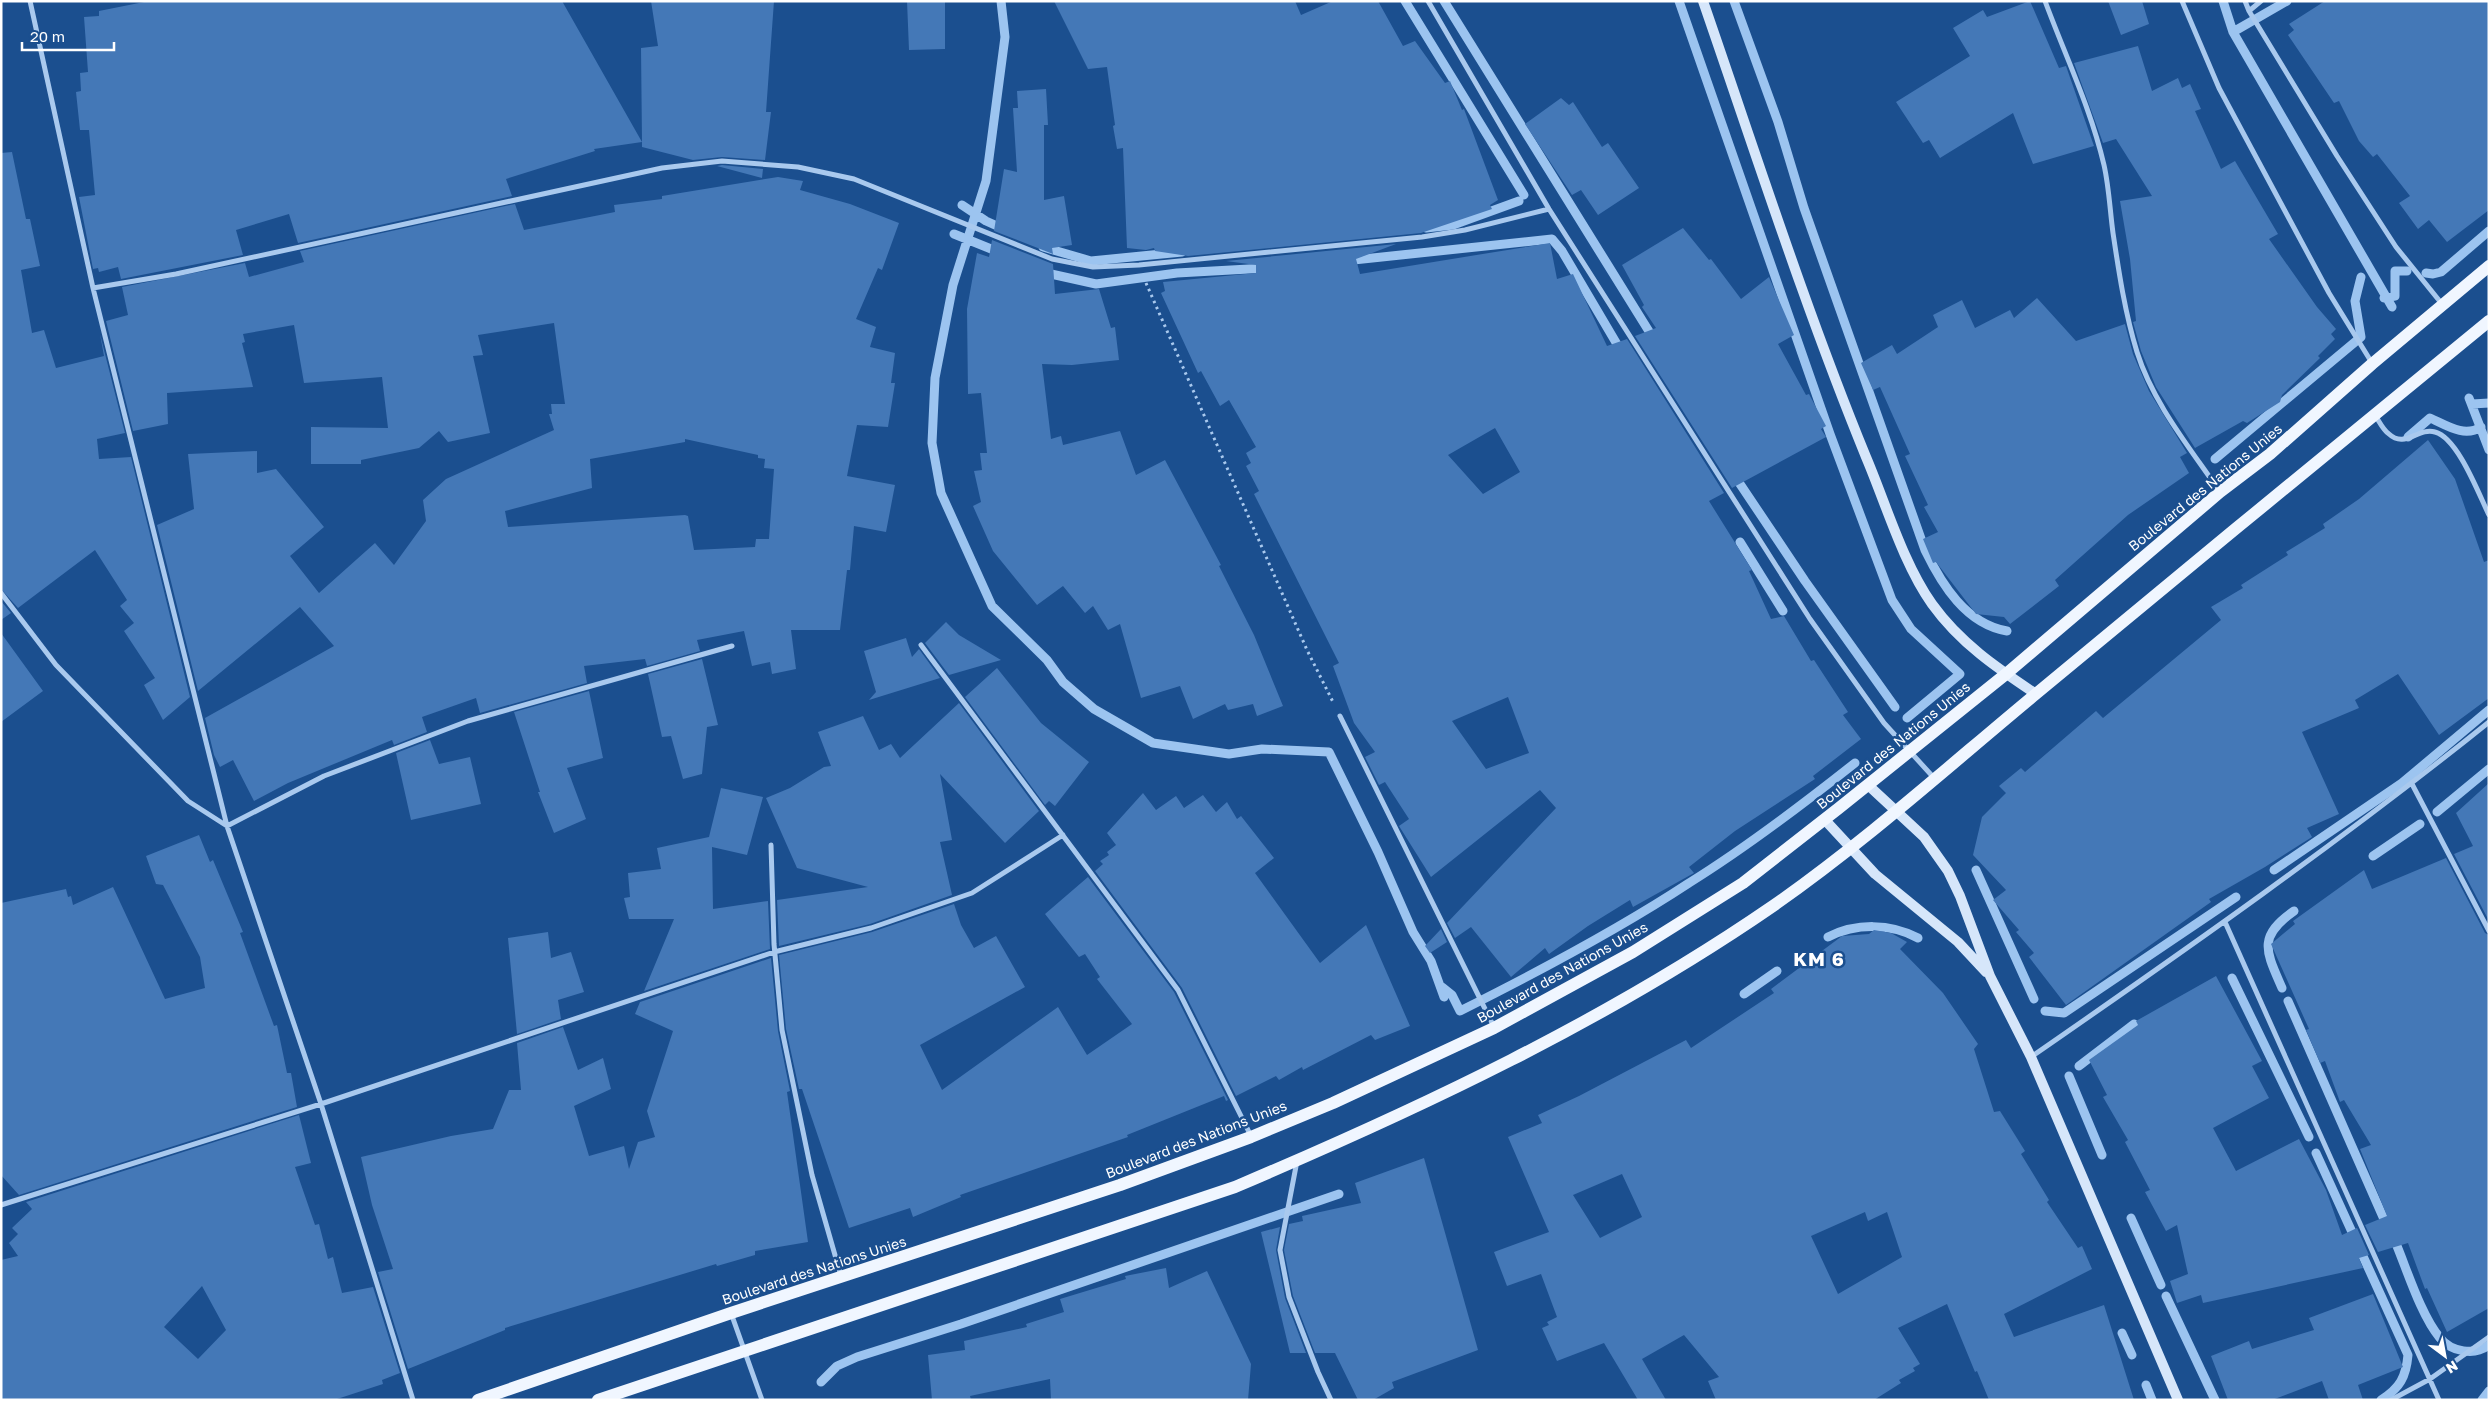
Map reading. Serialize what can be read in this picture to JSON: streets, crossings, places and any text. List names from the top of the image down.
{
  "streets": {
    "main road": ["Boulevard des Nations Unies"]
  },
  "districts": ["KM 6"],
  "scale_bar": "20 m",
  "north": "bottom right"
}
